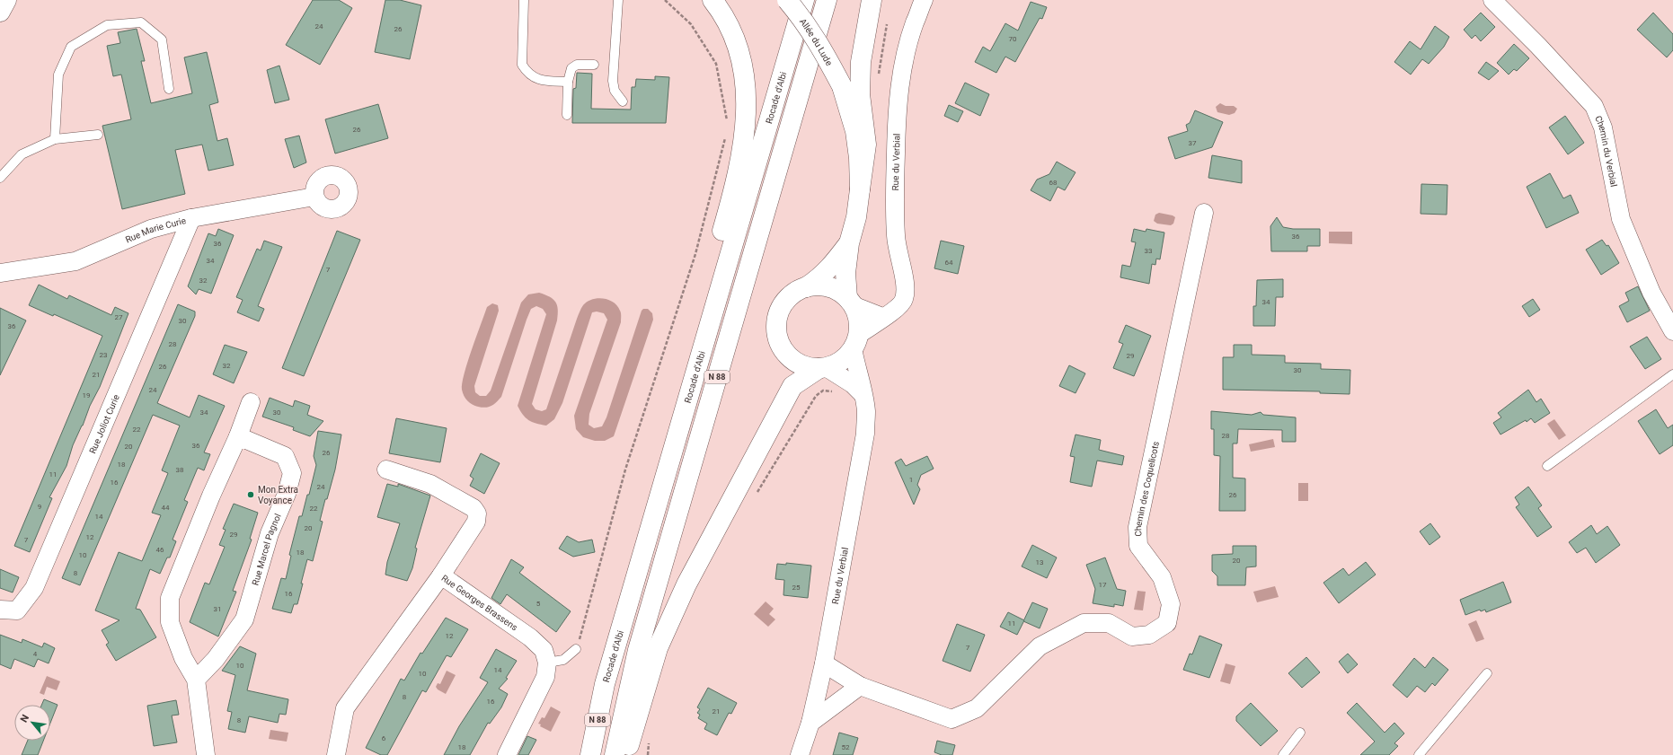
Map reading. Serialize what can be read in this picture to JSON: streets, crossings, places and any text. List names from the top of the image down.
{
  "streets": {
    "main road": ["Allée du Lude", "Rocade d'Albi", "N 88"],
    "street": [
      "Chemin du Verbial",
      "Rue du Verbial",
      "Rue Marie Curie",
      "Rue Joliot Curie",
      "Chemin des Coquelicots",
      "Rue Marcel Pagnol",
      "Rue Georges Brassens"
    ]
  },
  "crossings": [
    ["Rue du Verbial", "Chemin des Coquelicots"],
    ["Rue Marie Curie", "Rue Joliot Curie"]
  ],
  "places": ["Mon Extra Voyance"],
  "house_numbers": [
    "24",
    "26",
    "70",
    "26",
    "37",
    "68",
    "36",
    "36",
    "33",
    "34",
    "64",
    "7",
    "32",
    "34",
    "27",
    "30",
    "36",
    "28",
    "23",
    "29",
    "32",
    "26",
    "30",
    "21",
    "24",
    "19",
    "34",
    "30",
    "22",
    "28",
    "36",
    "20",
    "26",
    "18",
    "38",
    "11",
    "1",
    "16",
    "24",
    "26",
    "9",
    "44",
    "22",
    "14",
    "20",
    "29",
    "12",
    "7",
    "46",
    "18",
    "10",
    "20",
    "13",
    "8",
    "17",
    "25",
    "16",
    "5",
    "31",
    "11",
    "12",
    "7",
    "4",
    "10",
    "14",
    "10",
    "8",
    "16",
    "21",
    "8",
    "6",
    "18",
    "52"
  ],
  "north": "top left"
}
